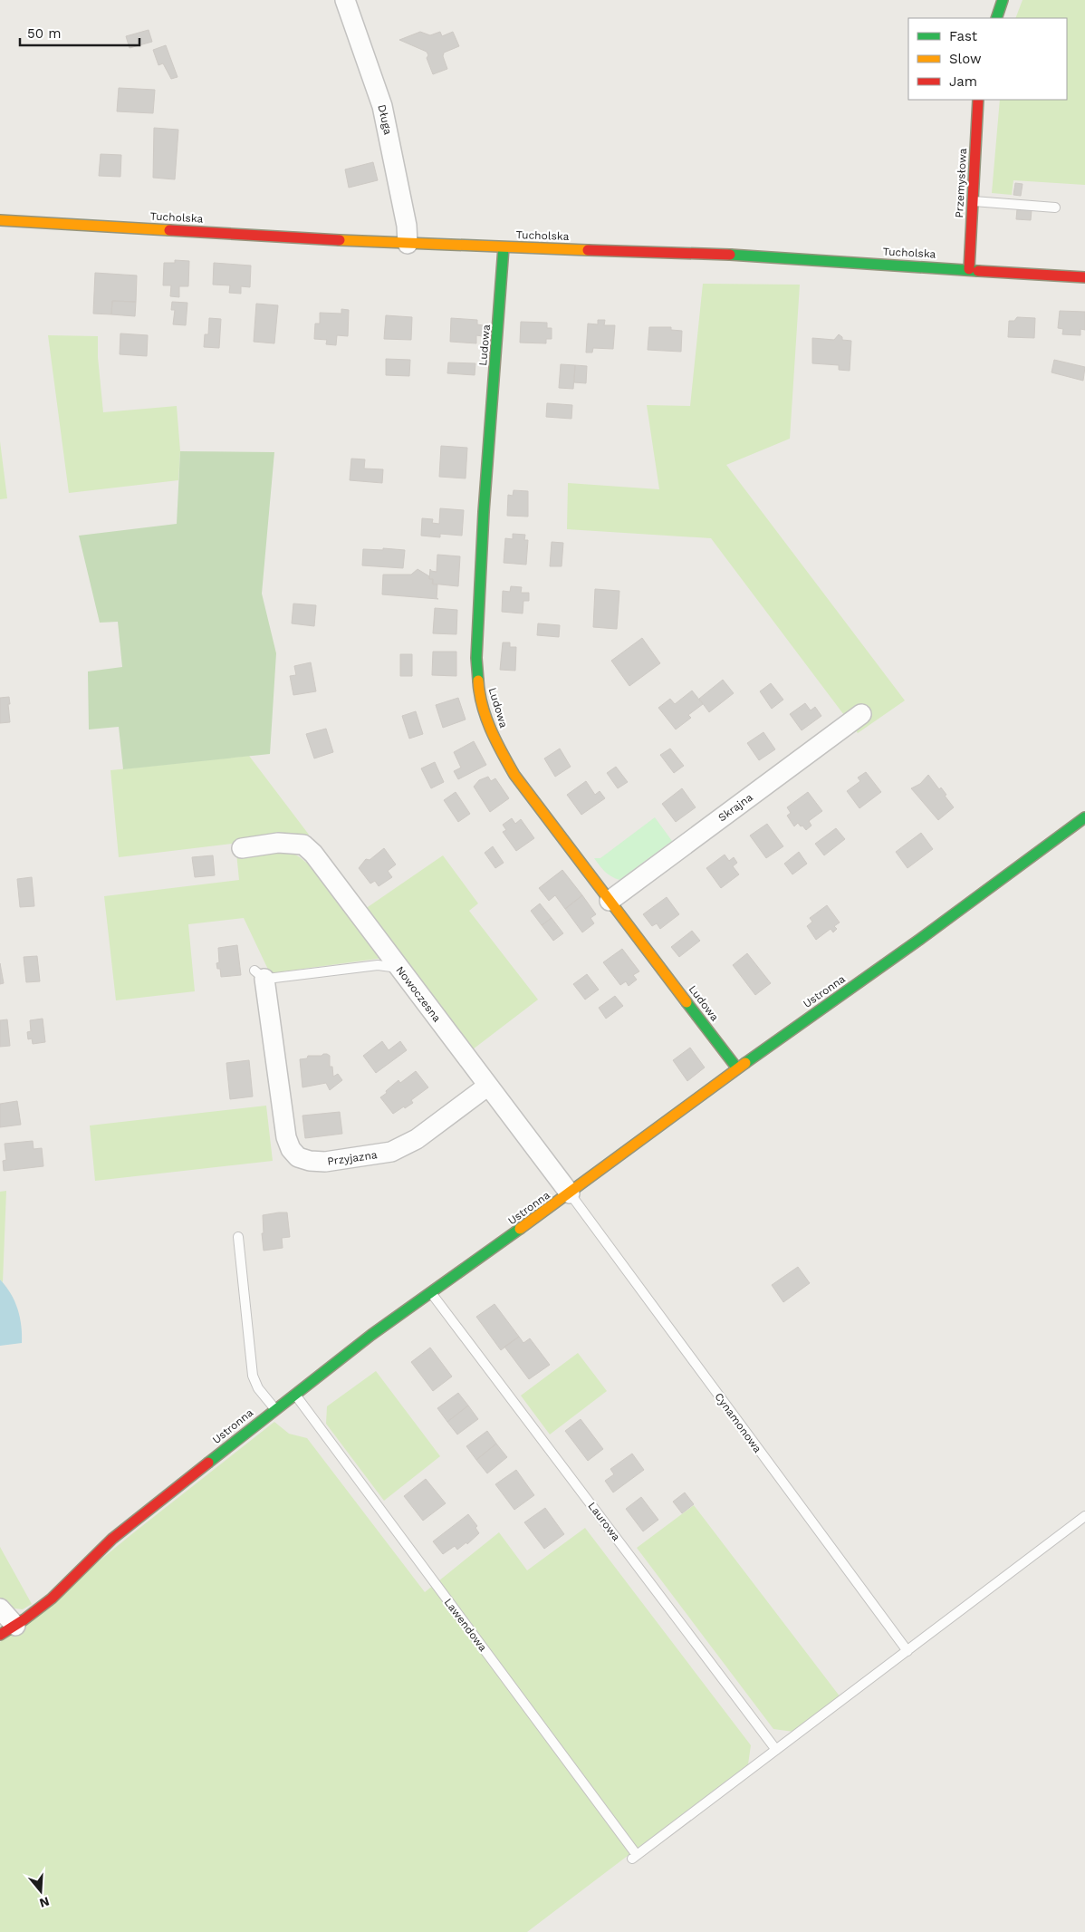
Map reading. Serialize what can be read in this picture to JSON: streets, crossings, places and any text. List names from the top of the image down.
{
  "streets": {
    "street": [
      "Długa",
      "Przemysłowa",
      "Tucholska",
      "Ludowa",
      "Skrajna",
      "Ustronna",
      "Nowoczesna",
      "Przyjazna"
    ],
    "lane": ["Cynamonowa", "Laurowa", "Lawendowa"]
  },
  "crossings": [
    ["Długa", "Tucholska"],
    ["Przemysłowa", "Tucholska"],
    ["Tucholska", "Ludowa"],
    ["Ludowa", "Skrajna"],
    ["Ludowa", "Ustronna"],
    ["Ustronna", "Nowoczesna"],
    ["Ustronna", "Cynamonowa"],
    ["Ustronna", "Laurowa"],
    ["Ustronna", "Lawendowa"],
    ["Nowoczesna", "Przyjazna"],
    ["Nowoczesna", "Cynamonowa"],
    ["Laurowa", "Lawendowa"]
  ],
  "legend": ["Fast", "Slow", "Jam"],
  "scale_bar": "50 m",
  "north": "bottom"
}
